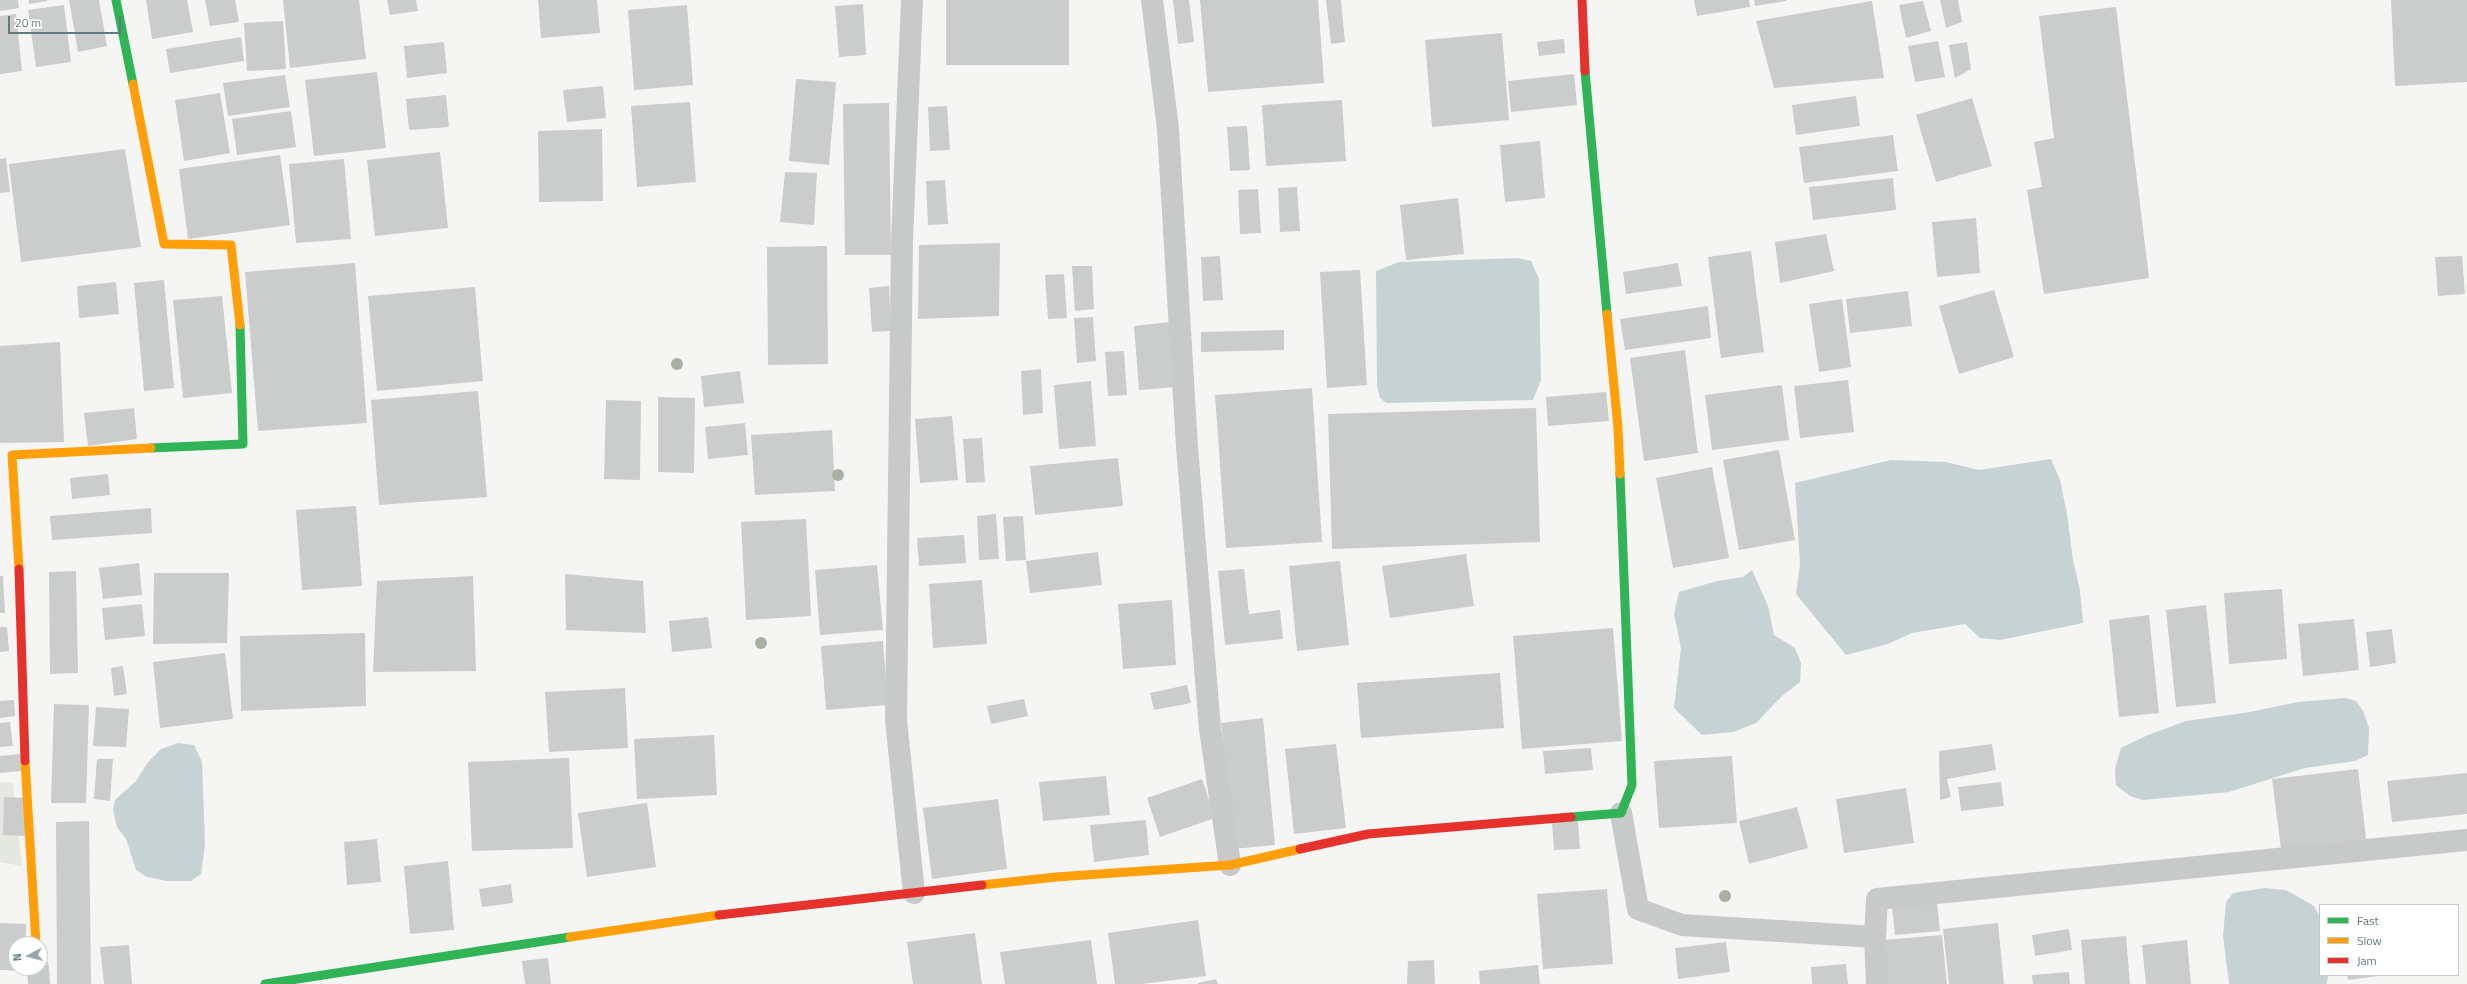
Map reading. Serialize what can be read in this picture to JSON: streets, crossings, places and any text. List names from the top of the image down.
{
  "legend": ["Fast", "Slow", "Jam"],
  "scale_bar": "20 m",
  "north": "left"
}
